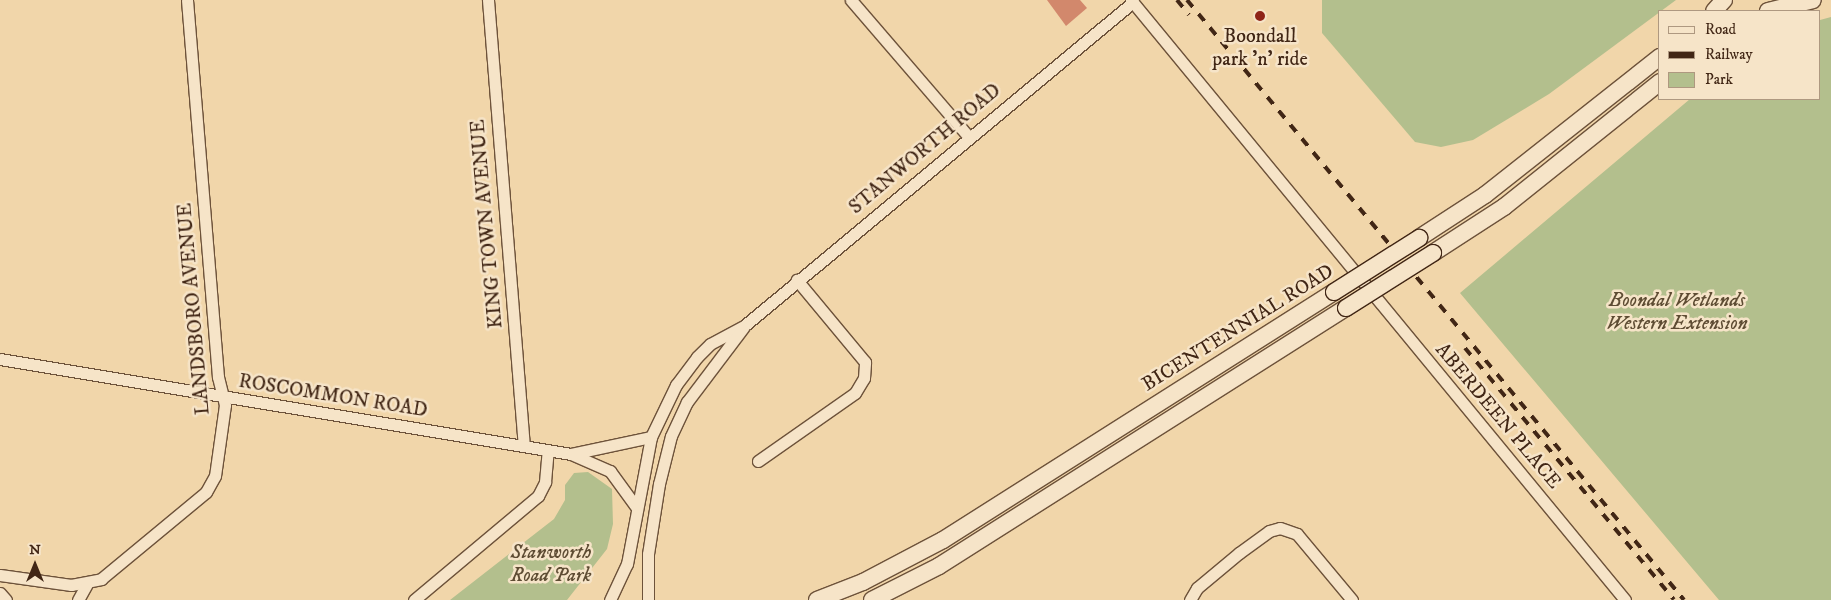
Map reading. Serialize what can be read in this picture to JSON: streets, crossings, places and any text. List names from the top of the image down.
{
  "streets": {
    "main road": ["BICENTENNIAL ROAD"],
    "street": [
      "STANWORTH ROAD",
      "KING TOWN AVENUE",
      "LANDSBORO AVENUE",
      "ROSCOMMON ROAD",
      "ABERDEEN PLACE"
    ]
  },
  "crossings": [
    ["STANWORTH ROAD", "ROSCOMMON ROAD"],
    ["STANWORTH ROAD", "ABERDEEN PLACE"],
    ["KING TOWN AVENUE", "ROSCOMMON ROAD"],
    ["LANDSBORO AVENUE", "ROSCOMMON ROAD"]
  ],
  "parks": ["Boondal Wetlands Western Extension", "Stanworth Road Park"],
  "places": ["Boondall park 'n' ride"],
  "legend": ["Road", "Railway", "Park"],
  "north": "top"
}
